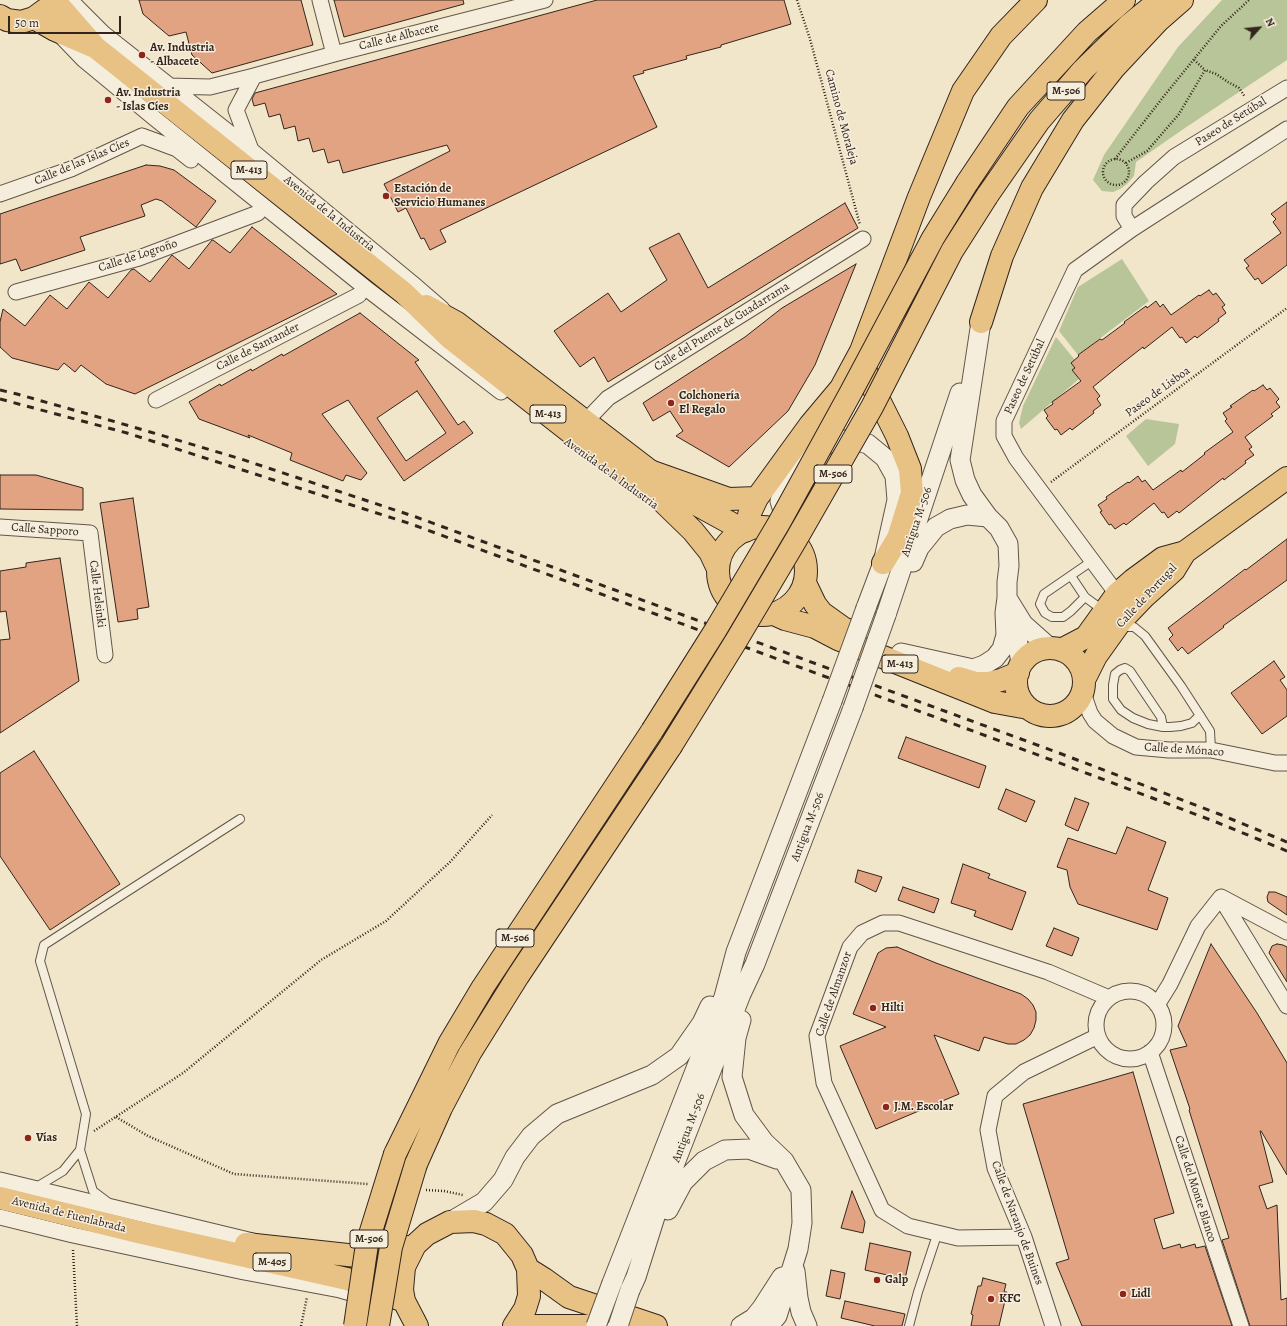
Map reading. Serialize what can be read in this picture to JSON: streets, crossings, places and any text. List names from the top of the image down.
{
  "streets": {
    "main road": [
      "M-506",
      "M-413",
      "Avenida de la Industria",
      "Calle de Portugal",
      "Avenida de Fuenlabrada",
      "M-405"
    ],
    "street": [
      "Calle de Albacete",
      "Paseo de Setúbal",
      "Calle de las Islas Cíes",
      "Calle de Logroño",
      "Calle del Puente de Guadarrama",
      "Calle de Santander",
      "Antigua M-506",
      "Calle Sapporo",
      "Calle Helsinki",
      "Calle de Mónaco",
      "Calle de Almanzor",
      "Calle del Monte Blanco",
      "Calle de Naranjo de Buines"
    ],
    "path": ["Camino de Moraleja", "Paseo de Lisboa"]
  },
  "crossings": [
    ["Calle de Albacete", "Avenida de la Industria"],
    ["Camino de Moraleja", "Calle del Puente de Guadarrama"],
    ["Paseo de Setúbal", "Paseo de Lisboa"],
    ["Paseo de Setúbal", "Calle de Portugal"],
    ["Calle de las Islas Cíes", "Avenida de la Industria"],
    ["M-413", "Avenida de la Industria"],
    ["M-413", "Calle del Puente de Guadarrama"],
    ["M-413", "Antigua M-506"],
    ["M-413", "Calle de Portugal"],
    ["M-413", "Calle de Mónaco"],
    ["Avenida de la Industria", "Calle de Logroño"],
    ["Avenida de la Industria", "Calle de Santander"],
    ["Calle Sapporo", "Calle Helsinki"],
    ["Calle de Portugal", "Calle de Mónaco"],
    ["Calle de Almanzor", "Calle del Monte Blanco"],
    ["Calle de Almanzor", "Calle de Naranjo de Buines"],
    ["Calle del Monte Blanco", "Calle de Naranjo de Buines"],
    ["Avenida de Fuenlabrada", "M-405"]
  ],
  "places": [
    "Av. Industria - Albacete",
    "Av. Industria - Islas Cíes",
    "Estación de Servicio Humanes",
    "Colchonería El Regalo",
    "Hilti",
    "J.M. Escolar",
    "Vías",
    "Galp",
    "Lidl",
    "KFC"
  ],
  "scale_bar": "50 m",
  "north": "top right"
}
